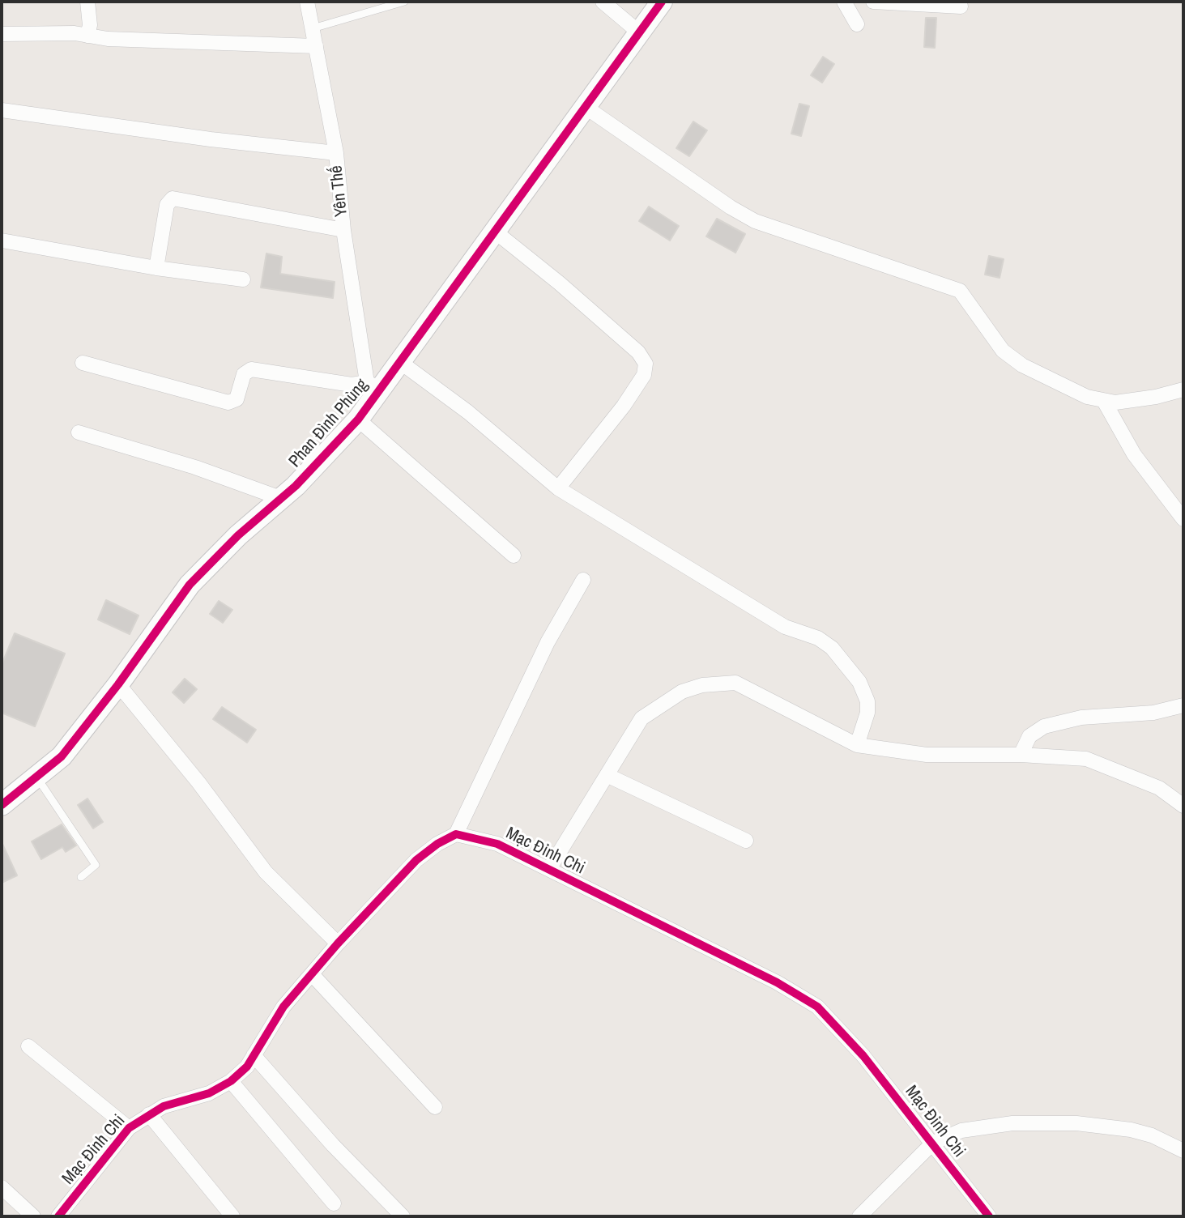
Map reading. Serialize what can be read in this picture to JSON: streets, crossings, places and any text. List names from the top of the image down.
{
  "streets": {
    "street": ["Yên Thế", "Phan Đình Phùng", "Mạc Đỉnh Chi"]
  },
  "crossings": [
    ["Yên Thế", "Phan Đình Phùng"]
  ]
}
